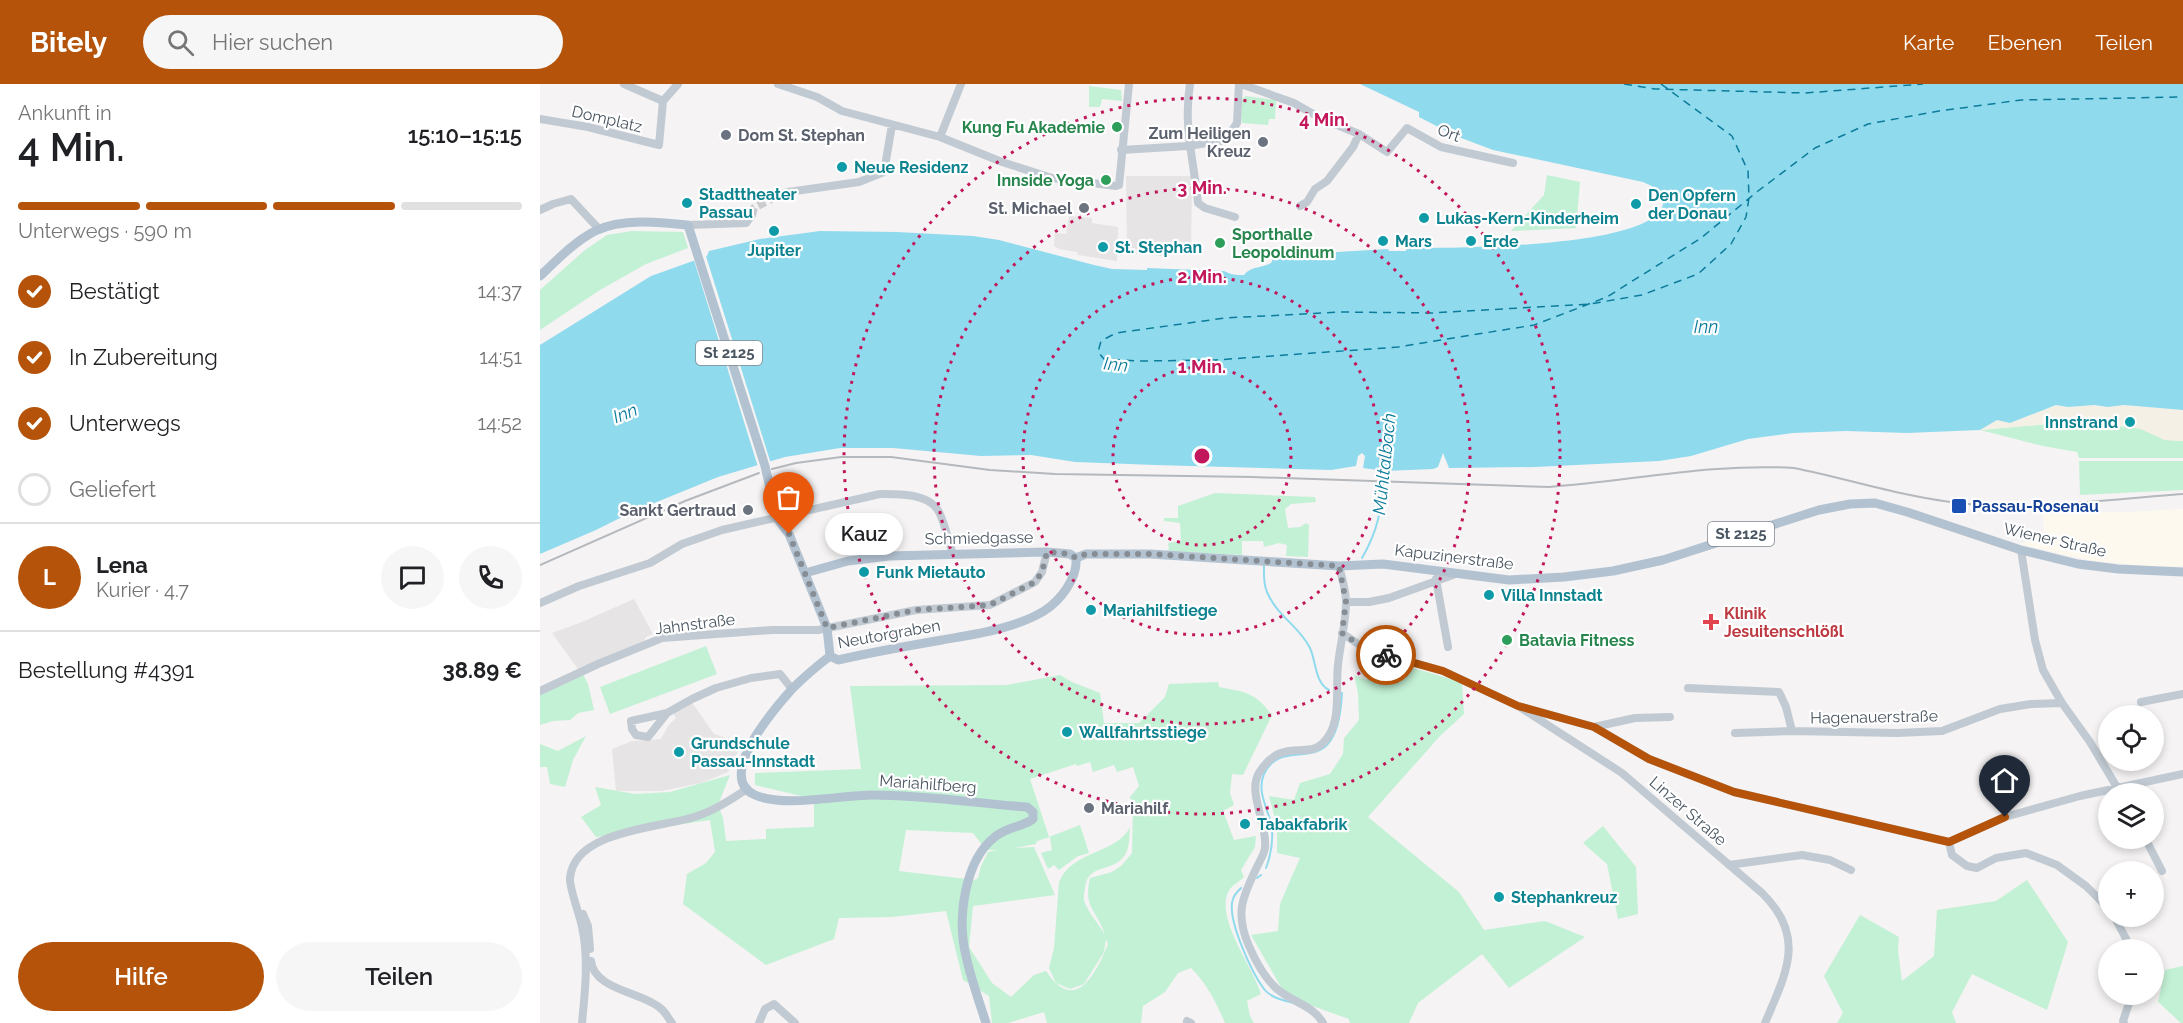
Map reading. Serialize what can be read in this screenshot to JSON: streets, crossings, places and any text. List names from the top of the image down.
{
  "streets": {
    "main road": [
      "St 2125",
      "Schmiedgasse",
      "Wiener Straße",
      "Kapuzinerstraße",
      "Neutorgraben",
      "Mariahilfberg"
    ],
    "street": [
      "Domplatz",
      "Ort",
      "Jahnstraße",
      "Hagenauerstraße",
      "Linzer Straße"
    ]
  },
  "crossings": [
    ["St 2125", "Schmiedgasse"],
    ["St 2125", "Kapuzinerstraße"],
    ["St 2125", "Jahnstraße"],
    ["St 2125", "Neutorgraben"],
    ["Schmiedgasse", "Jahnstraße"],
    ["Wiener Straße", "Kapuzinerstraße"],
    ["Kapuzinerstraße", "Neutorgraben"]
  ],
  "water": ["Inn", "Mühltalbach"],
  "places": {
    "other": [
      "Kung Fu Akademie",
      "Dom St. Stephan",
      "Zum Heiligen Kreuz",
      "Neue Residenz",
      "Innside Yoga",
      "Stadttheater Passau",
      "Den Opfern der Donau",
      "St. Michael",
      "Lukas-Kern-Kinderheim",
      "Jupiter",
      "Mars",
      "Erde",
      "Sporthalle Leopoldinum",
      "St. Stephan",
      "Innstrand",
      "Sankt Gertraud",
      "Kauz",
      "Funk Mietauto",
      "Villa Innstadt",
      "Mariahilfstiege",
      "Batavia Fitness",
      "Wallfahrtsstiege",
      "Grundschule Passau-Innstadt",
      "Mariahilf",
      "Tabakfabrik",
      "Stephankreuz"
    ],
    "transit": ["Passau-Rosenau"],
    "health": ["Klinik Jesuitenschlößl"]
  },
  "page": {
    "header": "Bitely",
    "search": "Hier suchen",
    "nav": ["Karte", "Ebenen", "Teilen"],
    "heading": ["4 Min.", "Ankunft in", "15:10–15:15"],
    "panel": [
      "Lena",
      "Kurier · 4.7",
      "Bestellung #4391",
      "38.89 €"
    ],
    "bar": "Unterwegs · 590 m",
    "list": [
      ["Bestätigt", "14:37"],
      ["In Zubereitung", "14:51"],
      ["Unterwegs", "14:52"],
      "Geliefert"
    ],
    "bubble": "Kauz",
    "round": "L",
    "map_buttons": ["+", "−"],
    "buttons": ["Hilfe", "Teilen"]
  },
  "rings": [
    "4 Min.",
    "3 Min.",
    "2 Min.",
    "1 Min."
  ]
}
